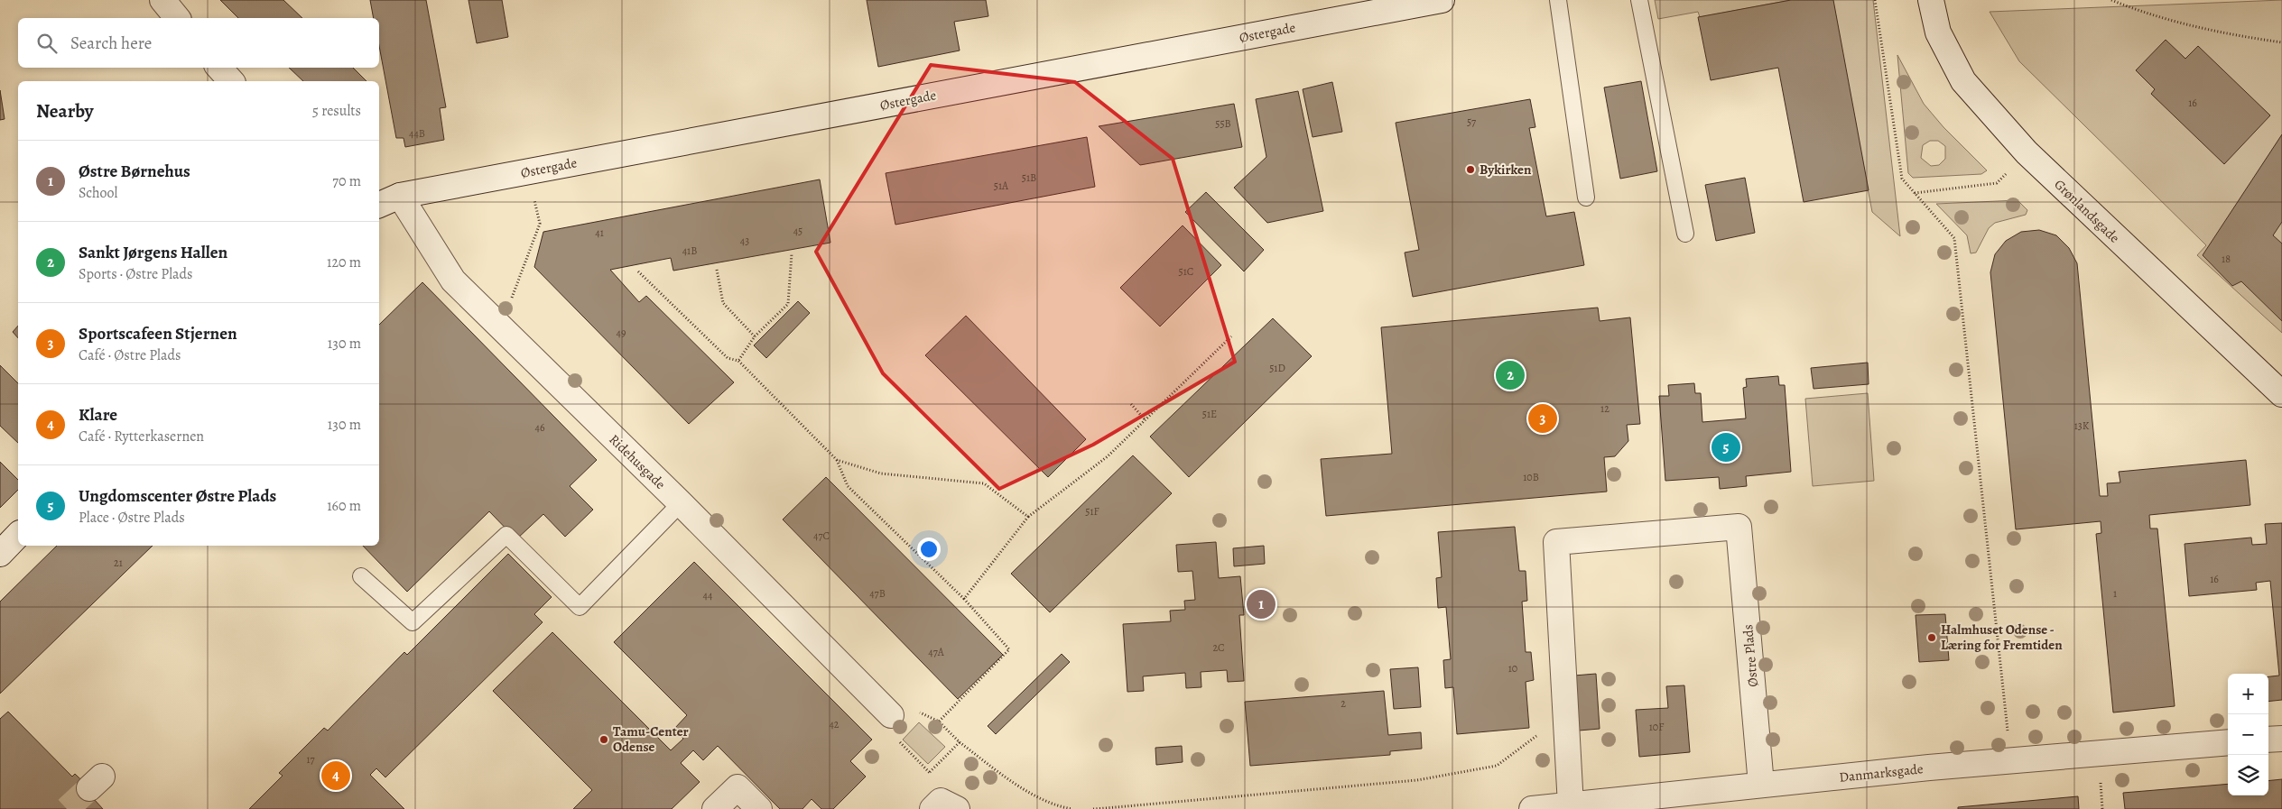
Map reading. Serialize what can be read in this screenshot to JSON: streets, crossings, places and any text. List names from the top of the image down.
{
  "streets": {
    "street": [
      "Østergade",
      "Grønlandsgade",
      "Ridehusgade",
      "Østre Plads",
      "Danmarksgade"
    ]
  },
  "crossings": [
    ["Østergade", "Ridehusgade"],
    ["Østre Plads", "Danmarksgade"]
  ],
  "places": ["Bykirken", "Halmhuset Odense - Læring for Fremtiden", "Tamu-Center Odense"],
  "house_numbers": [
    "16",
    "57",
    "55B",
    "44B",
    "51B",
    "51A",
    "45",
    "41",
    "43",
    "41B",
    "18",
    "51C",
    "49",
    "51D",
    "12",
    "51E",
    "13K",
    "46",
    "10B",
    "51F",
    "47C",
    "21",
    "16",
    "47B",
    "1",
    "44",
    "2C",
    "47A",
    "10",
    "2",
    "42",
    "10F",
    "17"
  ],
  "page": {
    "search": "Search here",
    "heading": ["Nearby", "5 results"],
    "list": [
      {
        "mark": "1",
        "name": "Østre Børnehus",
        "note": "School",
        "value": "70 m"
      },
      {
        "mark": "2",
        "name": "Sankt Jørgens Hallen",
        "note": "Sports · Østre Plads",
        "value": "120 m"
      },
      {
        "mark": "3",
        "name": "Sportscafeen Stjernen",
        "note": "Café · Østre Plads",
        "value": "130 m"
      },
      {
        "mark": "4",
        "name": "Klare",
        "note": "Café · Rytterkasernen",
        "value": "130 m"
      },
      {
        "mark": "5",
        "name": "Ungdomscenter Østre Plads",
        "note": "Place · Østre Plads",
        "value": "160 m"
      }
    ],
    "pins": [
      "2",
      "3",
      "5",
      "1",
      "4"
    ],
    "map_buttons": ["+", "−"]
  }
}
